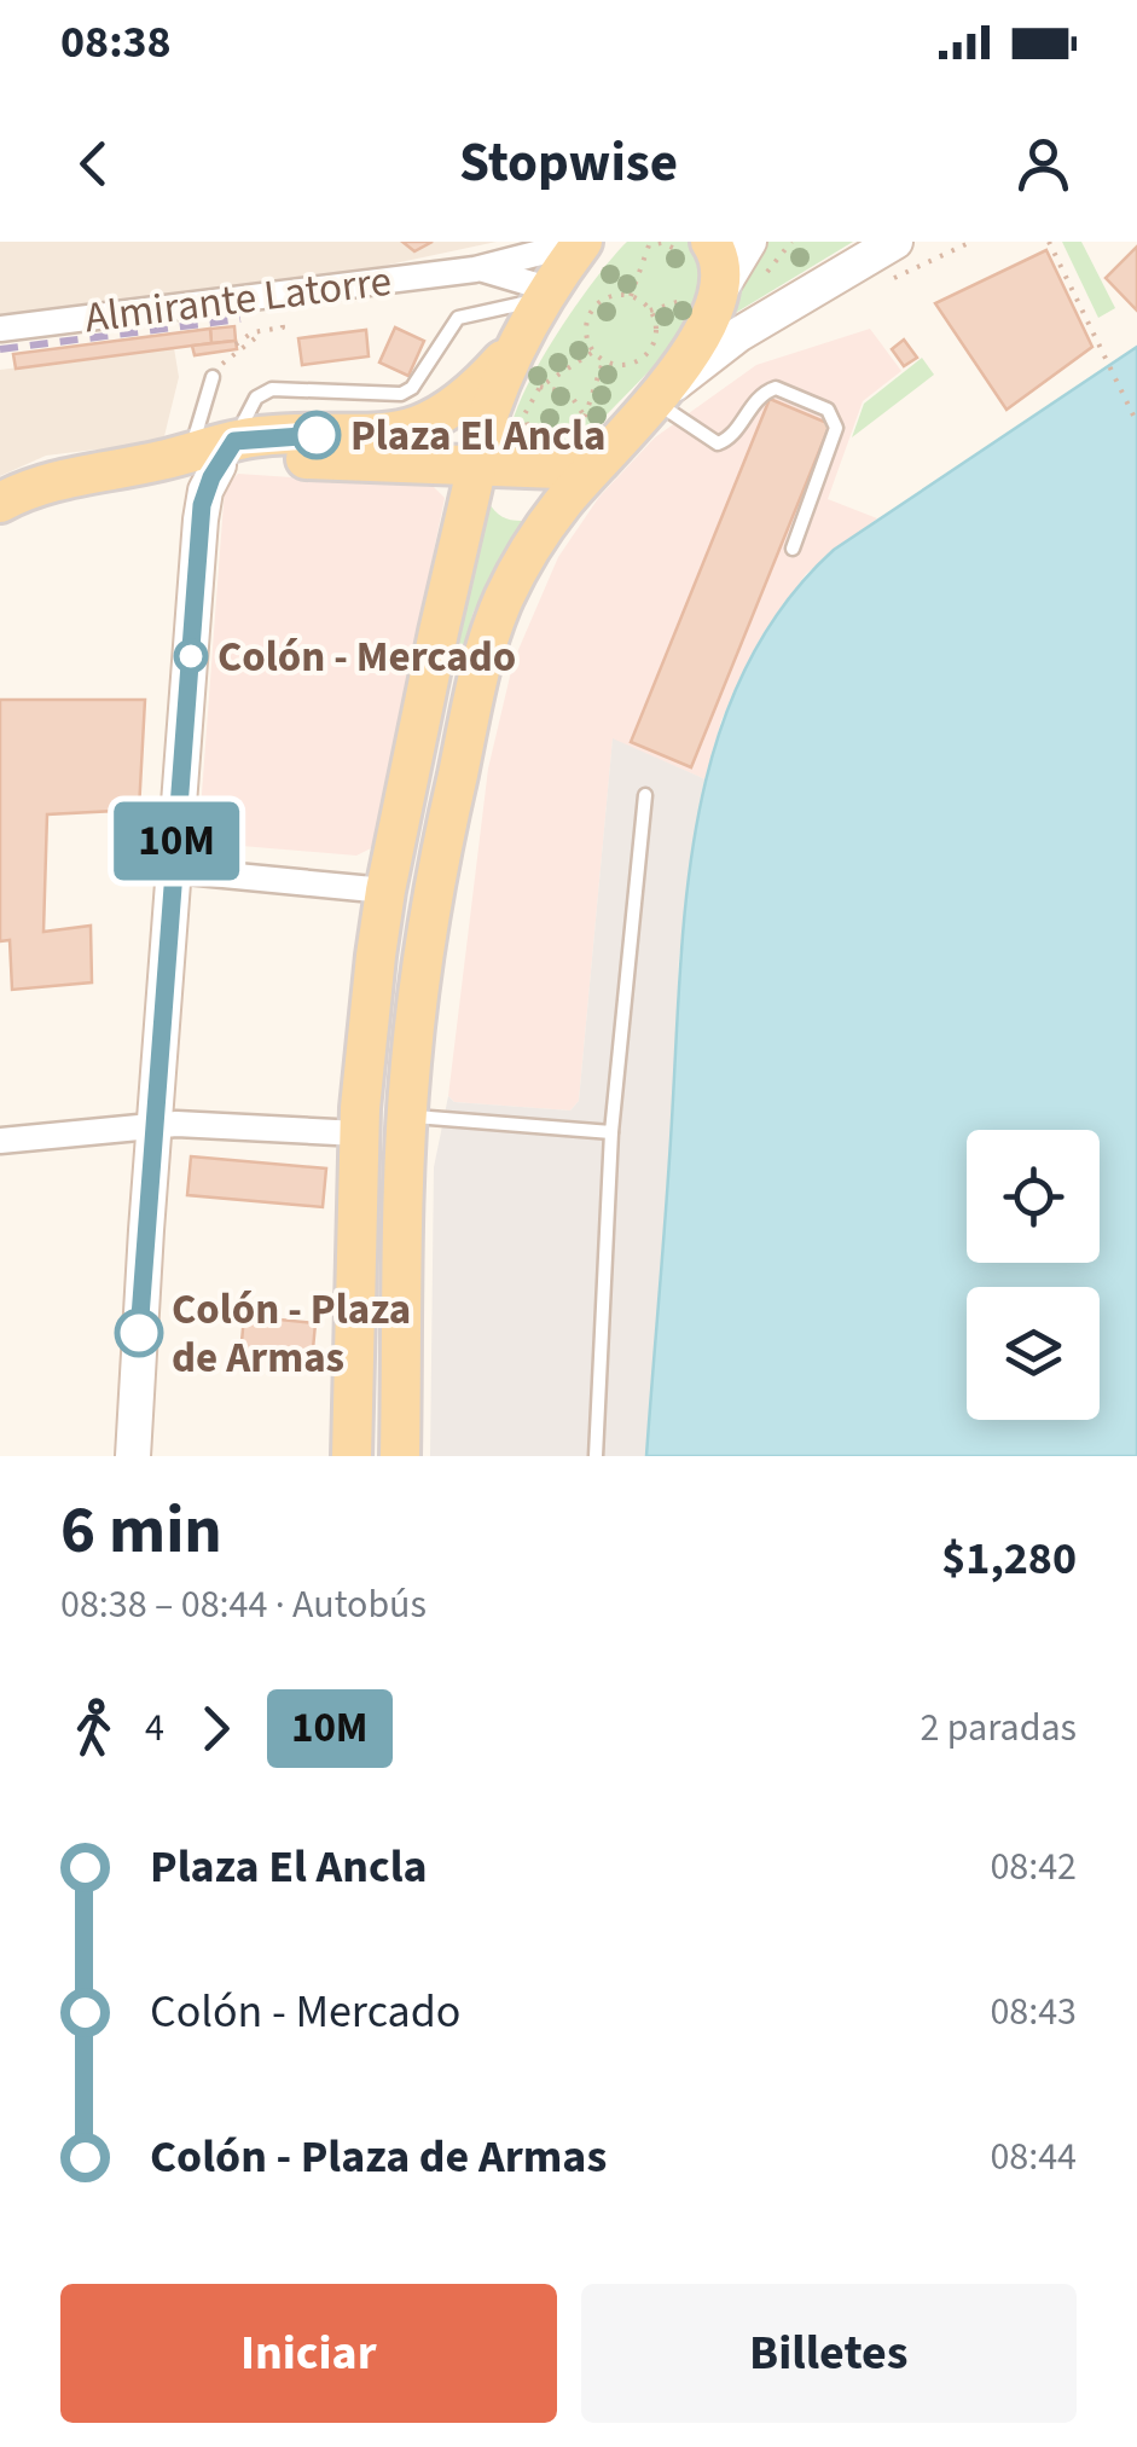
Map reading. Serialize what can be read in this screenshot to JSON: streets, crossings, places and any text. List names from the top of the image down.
{
  "streets": {
    "street": ["Almirante Latorre"]
  },
  "places": ["Plaza El Ancla", "Colón - Mercado", "Colón - Plaza de Armas"],
  "lines": ["bus line 10M"],
  "page": {
    "status": "08:38",
    "header": "Stopwise",
    "on_map": "10M",
    "heading": ["6 min", "08:38 – 08:44 · Autobús", "$1,280"],
    "legs": ["4", "10M", "2 paradas"],
    "list": [
      {
        "name": "Plaza El Ancla",
        "value": "08:42"
      },
      {
        "name": "Colón - Mercado",
        "value": "08:43"
      },
      {
        "name": "Colón - Plaza de Armas",
        "value": "08:44"
      }
    ],
    "buttons": ["Iniciar", "Billetes"]
  }
}
